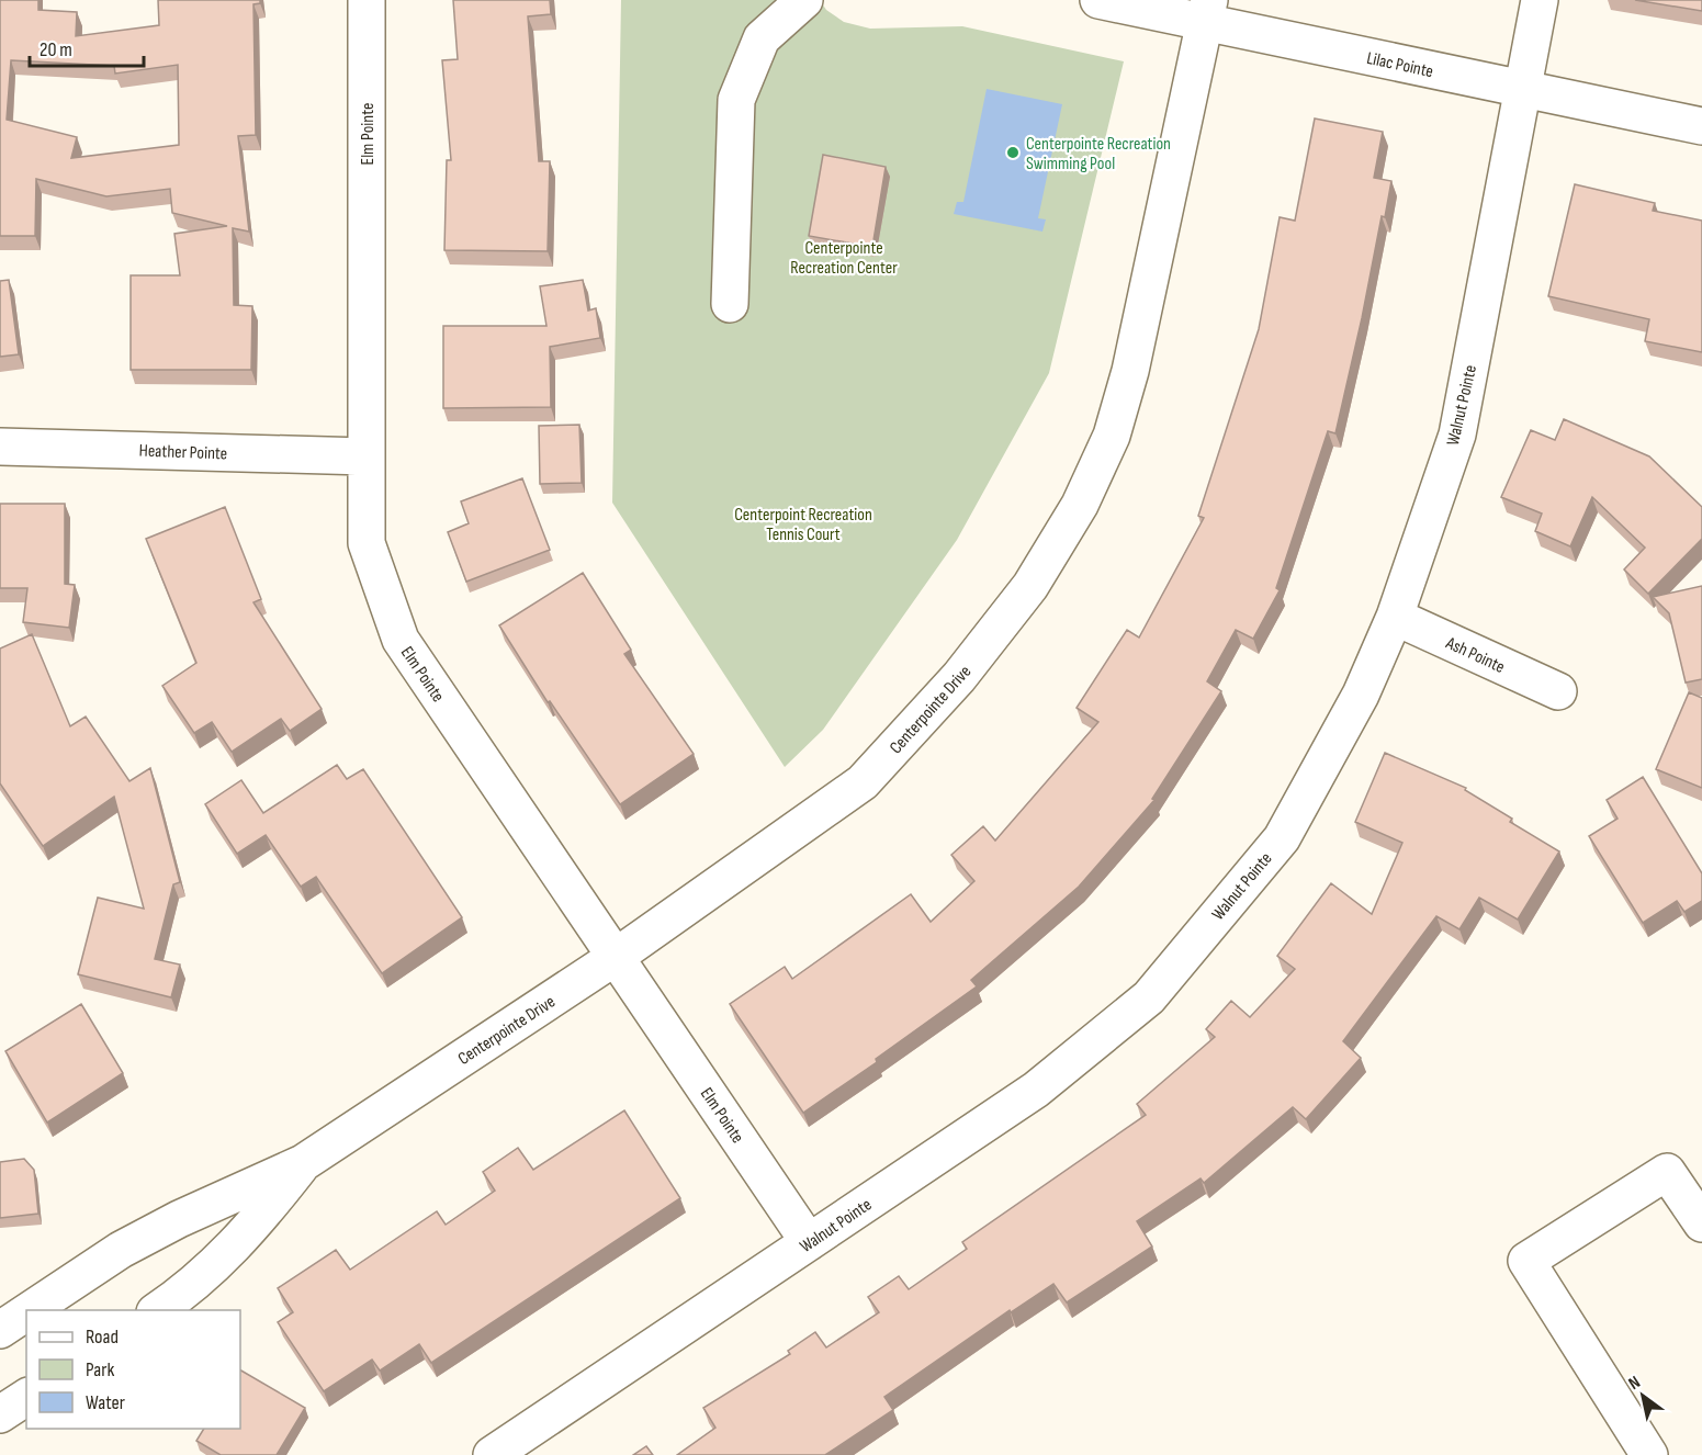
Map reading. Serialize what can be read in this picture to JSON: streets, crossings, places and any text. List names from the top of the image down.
{
  "streets": {
    "street": [
      "Lilac Pointe",
      "Elm Pointe",
      "Walnut Pointe",
      "Heather Pointe",
      "Ash Pointe",
      "Centerpointe Drive"
    ]
  },
  "crossings": [
    ["Lilac Pointe", "Walnut Pointe"],
    ["Lilac Pointe", "Centerpointe Drive"],
    ["Elm Pointe", "Walnut Pointe"],
    ["Elm Pointe", "Heather Pointe"],
    ["Elm Pointe", "Centerpointe Drive"],
    ["Walnut Pointe", "Ash Pointe"]
  ],
  "parks": ["Centerpointe Recreation Center", "Centerpoint Recreation Tennis Court"],
  "places": ["Centerpointe Recreation Swimming Pool"],
  "legend": ["Road", "Park", "Water"],
  "scale_bar": "20 m",
  "north": "top left"
}
